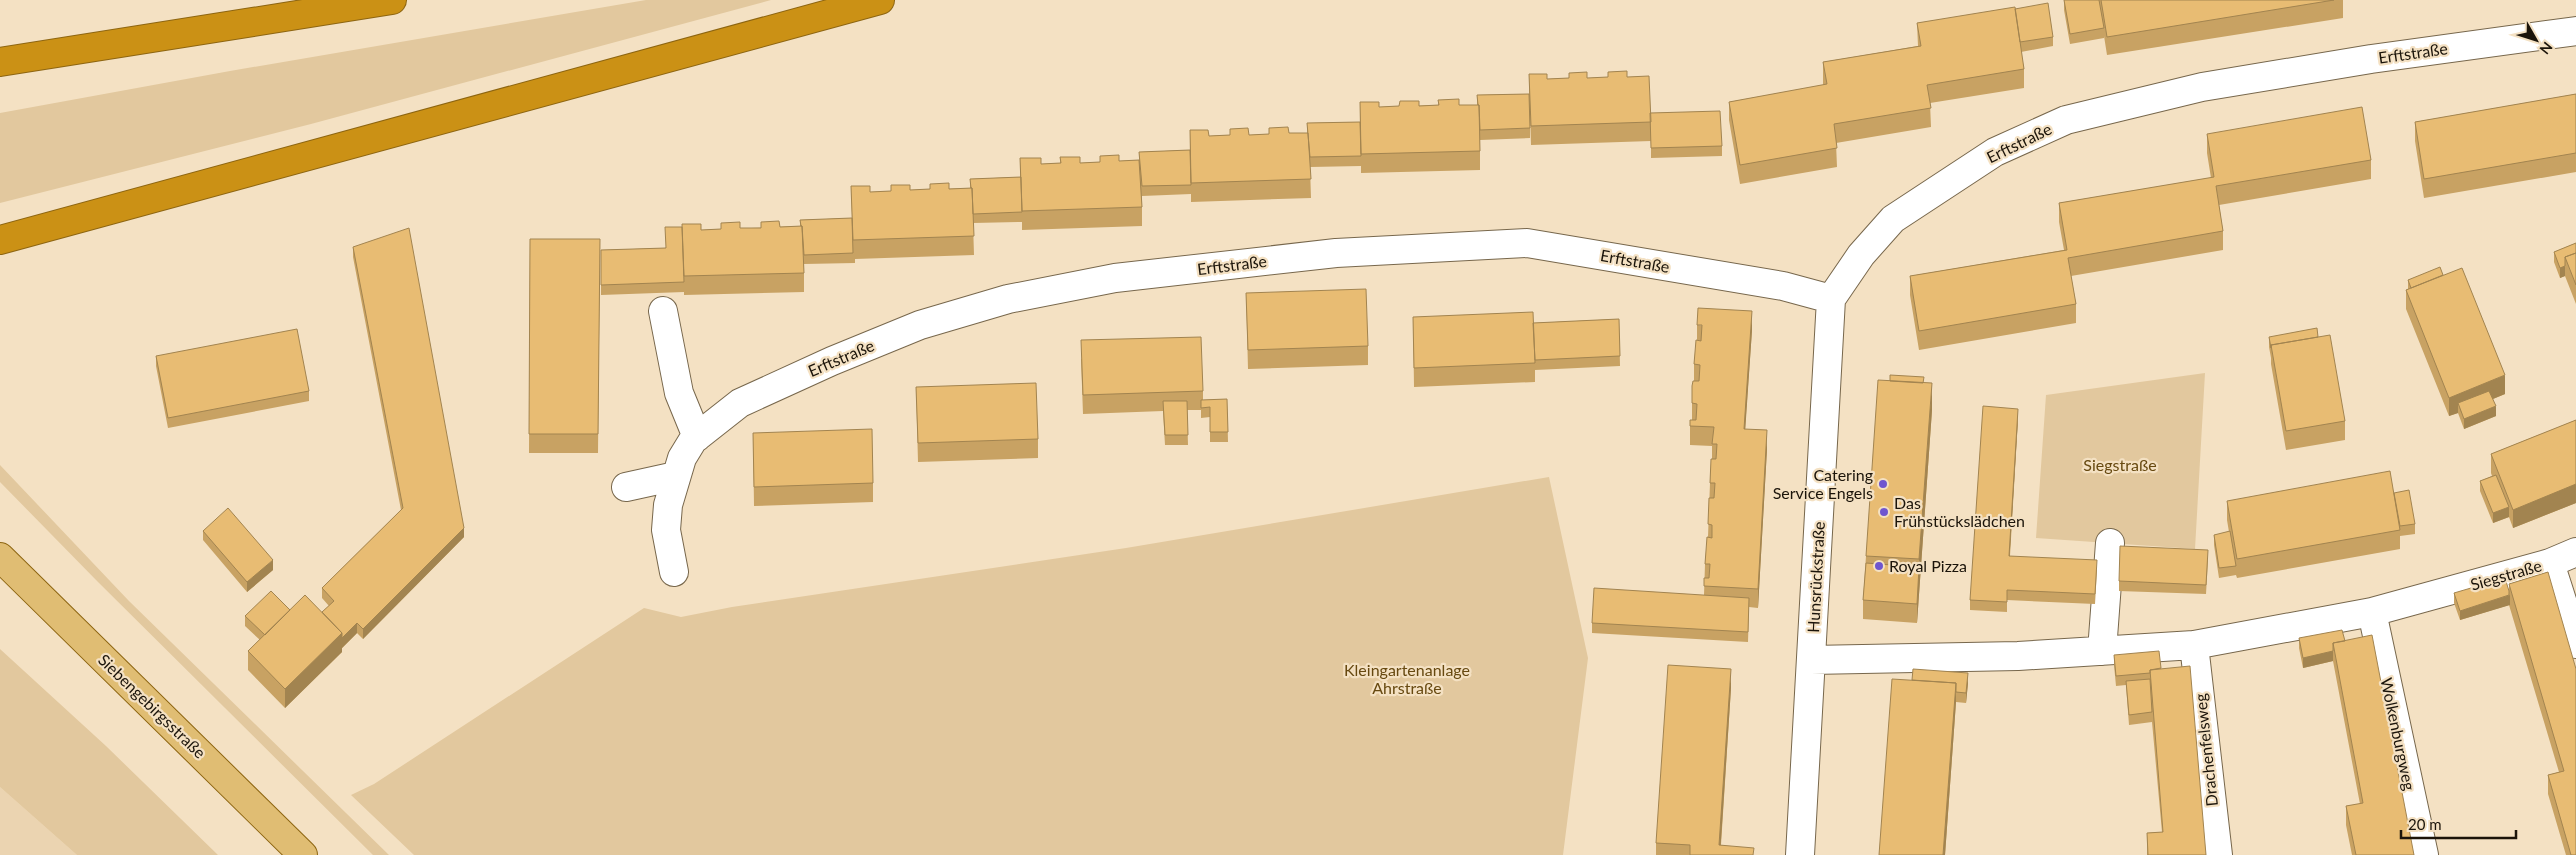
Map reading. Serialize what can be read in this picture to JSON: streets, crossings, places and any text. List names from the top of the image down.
{
  "streets": {
    "main road": ["Siebengebirgsstraße"],
    "street": [
      "Erftstraße",
      "Siegstraße",
      "Hunsrückstraße",
      "Wolkenburgweg",
      "Drachenfelsweg"
    ]
  },
  "crossings": [
    ["Erftstraße", "Hunsrückstraße"],
    ["Siegstraße", "Hunsrückstraße"],
    ["Siegstraße", "Wolkenburgweg"],
    ["Siegstraße", "Drachenfelsweg"]
  ],
  "parks": ["Siegstraße", "Kleingartenanlage Ahrstraße"],
  "places": ["Catering Service Engels", "Das Frühstückslädchen", "Royal Pizza"],
  "scale_bar": "20 m",
  "north": "bottom right"
}
